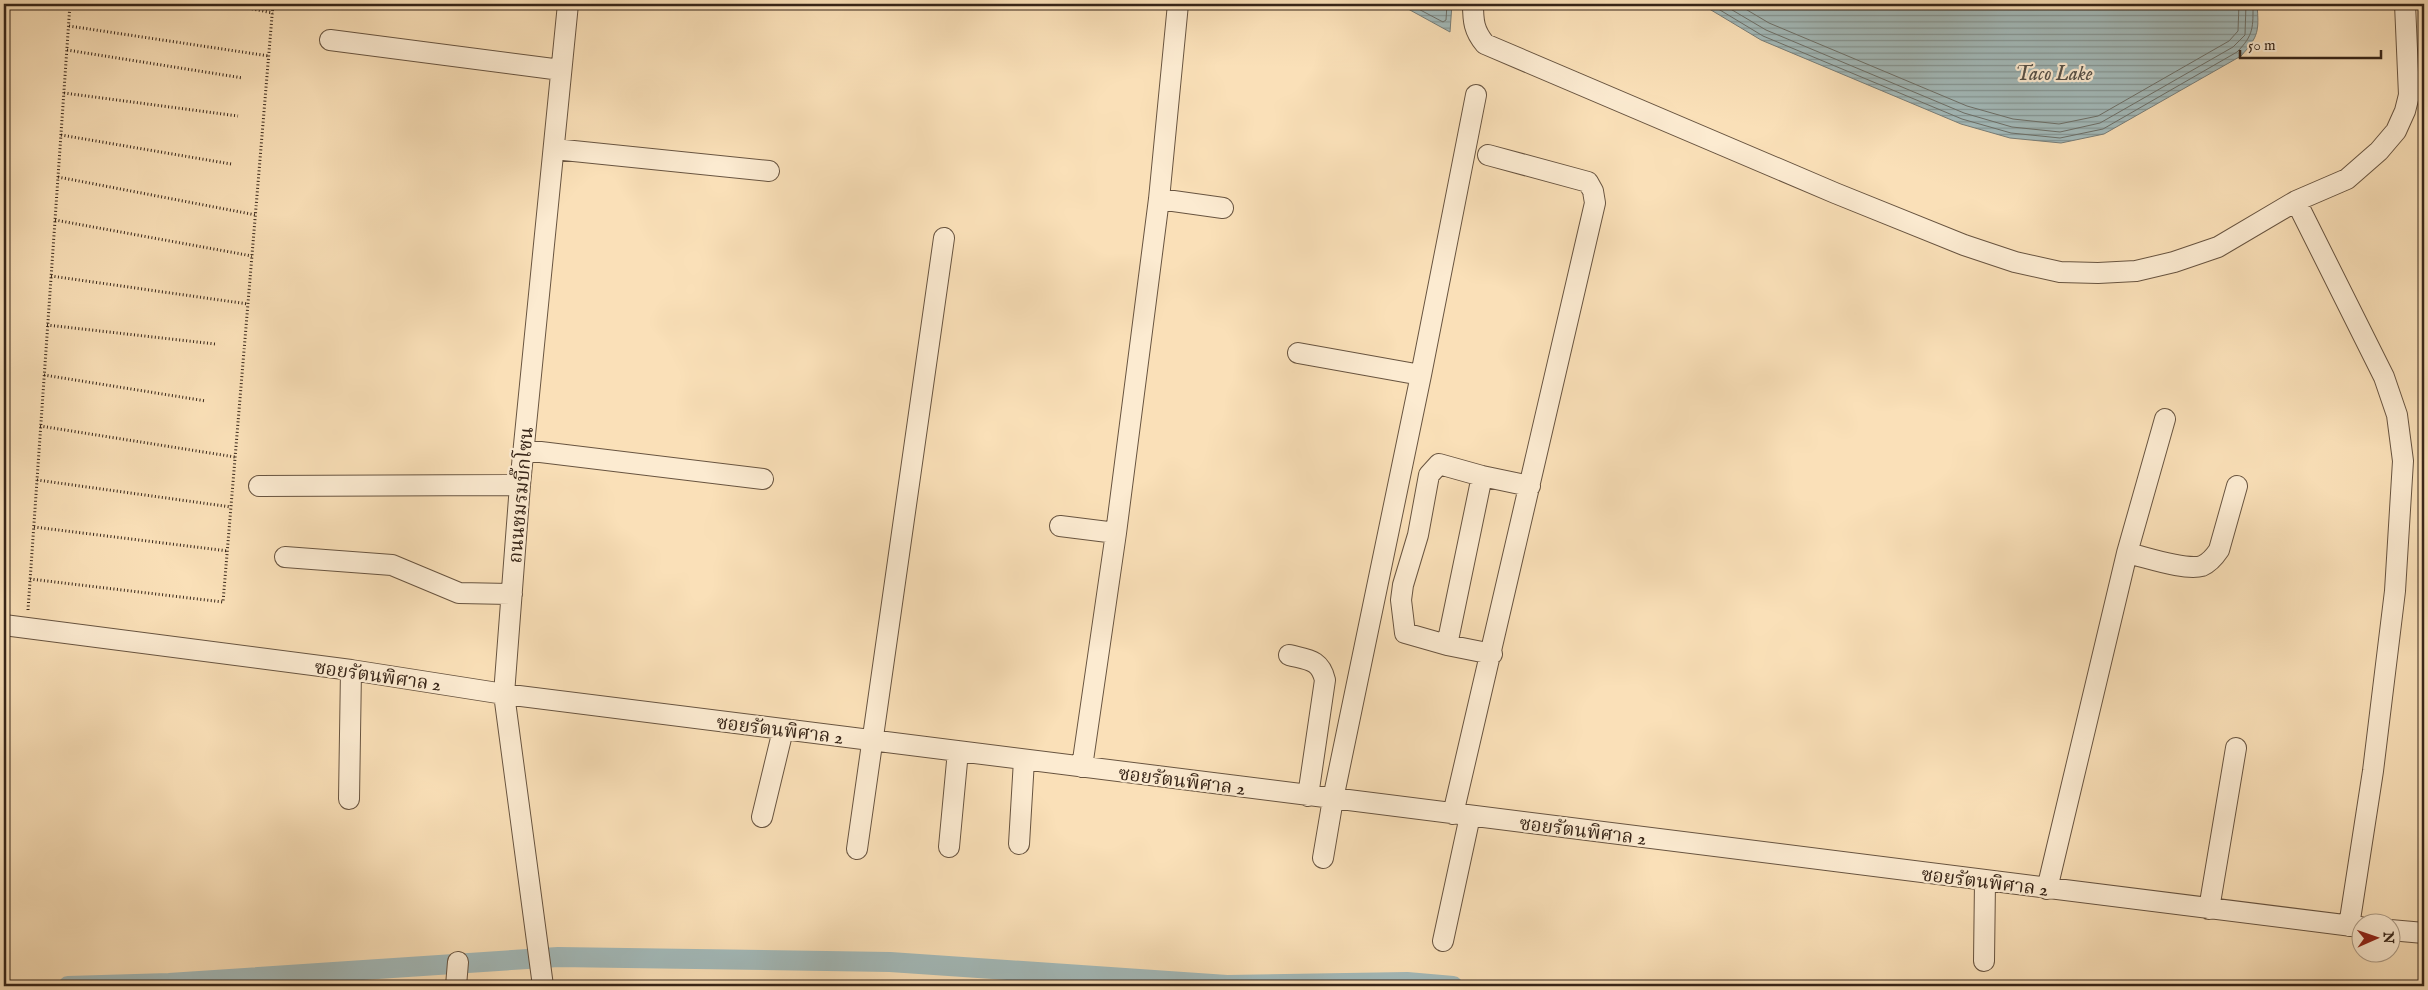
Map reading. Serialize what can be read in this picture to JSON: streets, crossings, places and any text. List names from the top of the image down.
{
  "streets": {
    "street": ["ถนนชมรมบิ๊กโซน", "ซอยรัตนพิศาล 2"]
  },
  "crossings": [
    ["ถนนชมรมบิ๊กโซน", "ซอยรัตนพิศาล 2"]
  ],
  "water": ["Taco Lake"],
  "scale_bar": "50 m",
  "north": "right"
}
